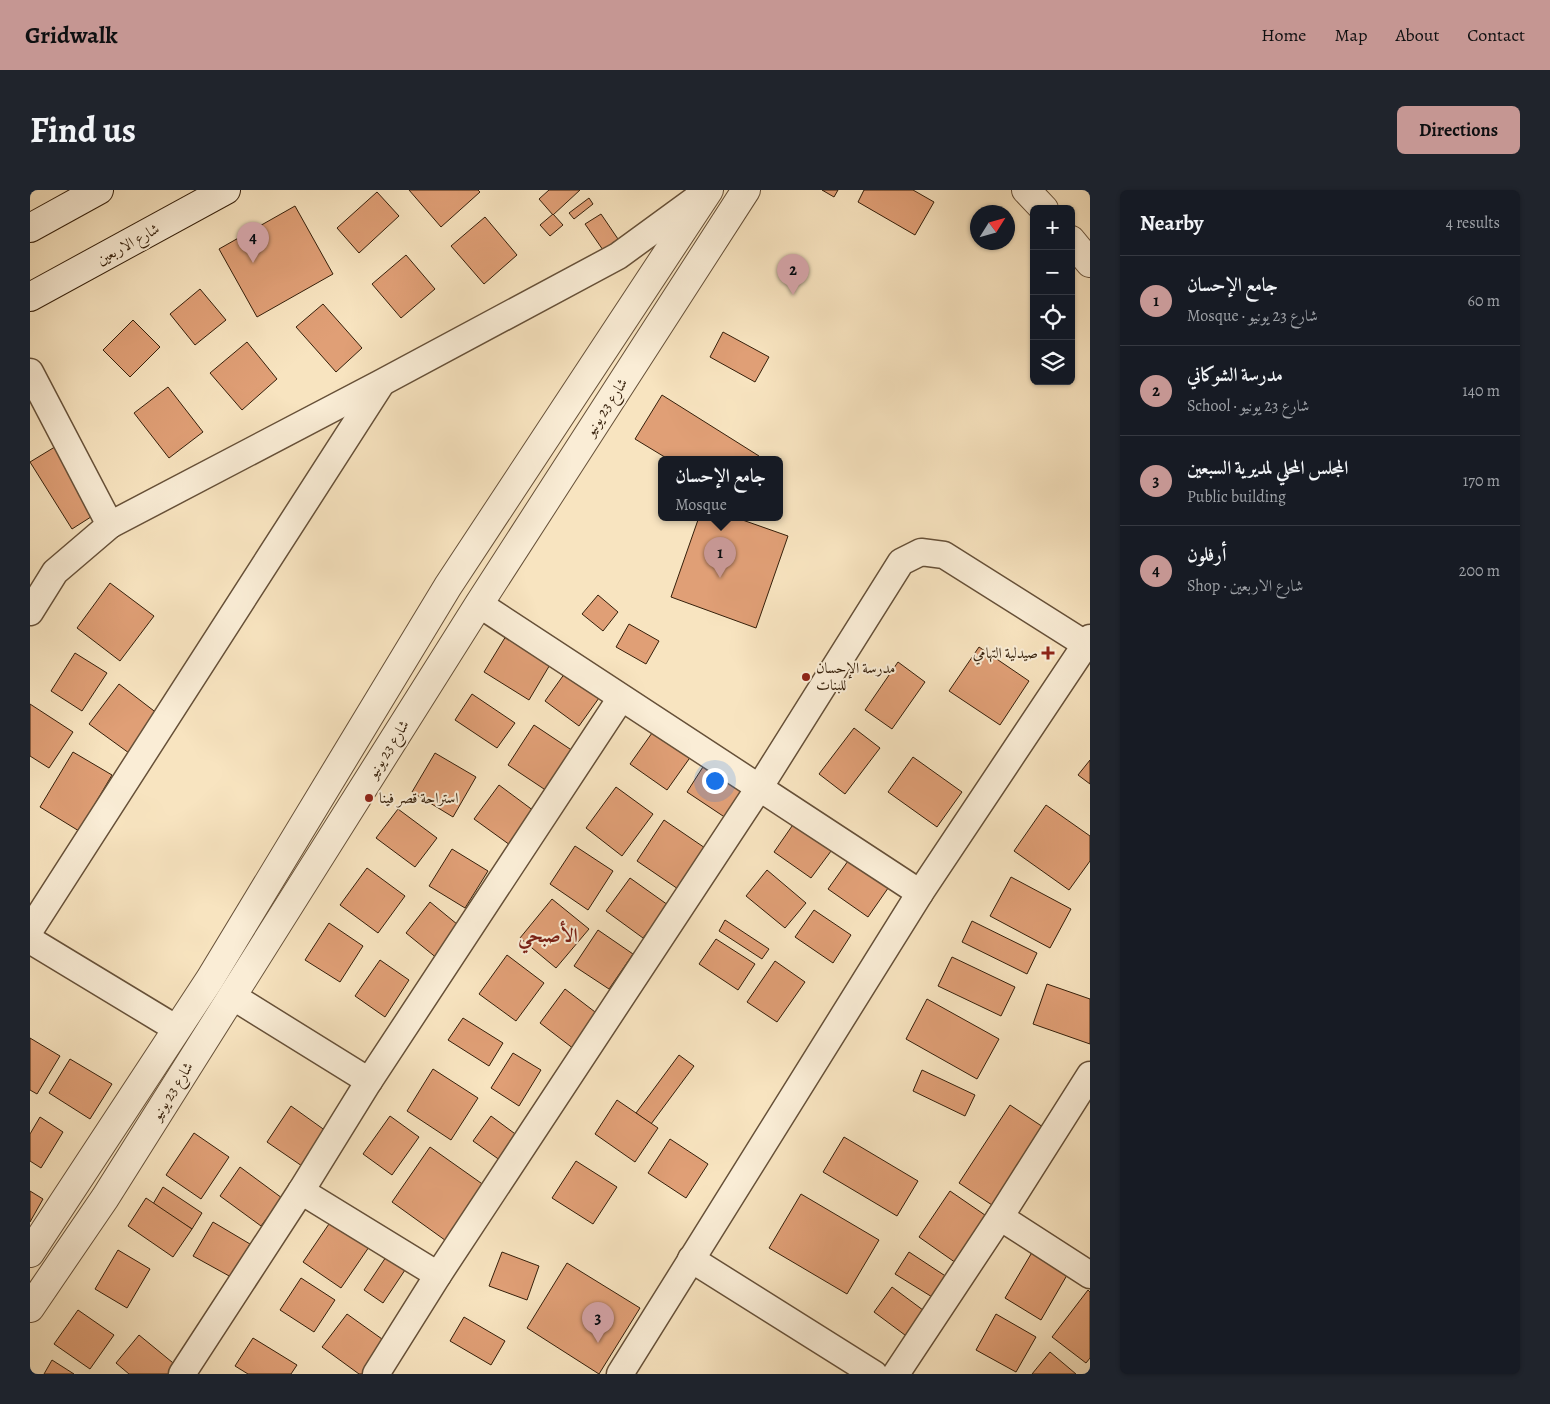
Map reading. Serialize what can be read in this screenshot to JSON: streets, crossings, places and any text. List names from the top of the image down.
{
  "streets": {
    "street": ["شارع الاربعين", "شارع 23 يونيو"]
  },
  "districts": ["الأصبحي"],
  "places": {
    "health": ["صيدلية التهامي"],
    "other": ["مدرسة الإحسان للبنات", "استراحة قصر فينا"]
  },
  "north": "top right",
  "page": {
    "header": "Gridwalk",
    "nav": [
      "Home",
      "Map",
      "About",
      "Contact"
    ],
    "title": "Find us",
    "buttons": "Directions",
    "heading": ["Nearby", "4 results"],
    "map_buttons": ["+", "−"],
    "pins": [
      "4",
      "2",
      "1",
      "3"
    ],
    "list": [
      {
        "mark": "1",
        "name": "جامع الإحسان",
        "note": "Mosque · شارع 23 يونيو",
        "value": "60 m"
      },
      {
        "mark": "2",
        "name": "مدرسة الشوكاني",
        "note": "School · شارع 23 يونيو",
        "value": "140 m"
      },
      {
        "mark": "3",
        "name": "المجلس المحلي لمديرية السبعين",
        "note": "Public building",
        "value": "170 m"
      },
      {
        "mark": "4",
        "name": "أرفلون",
        "note": "Shop · شارع الاربعين",
        "value": "200 m"
      }
    ],
    "popup": ["جامع الإحسان", "Mosque"]
  }
}
